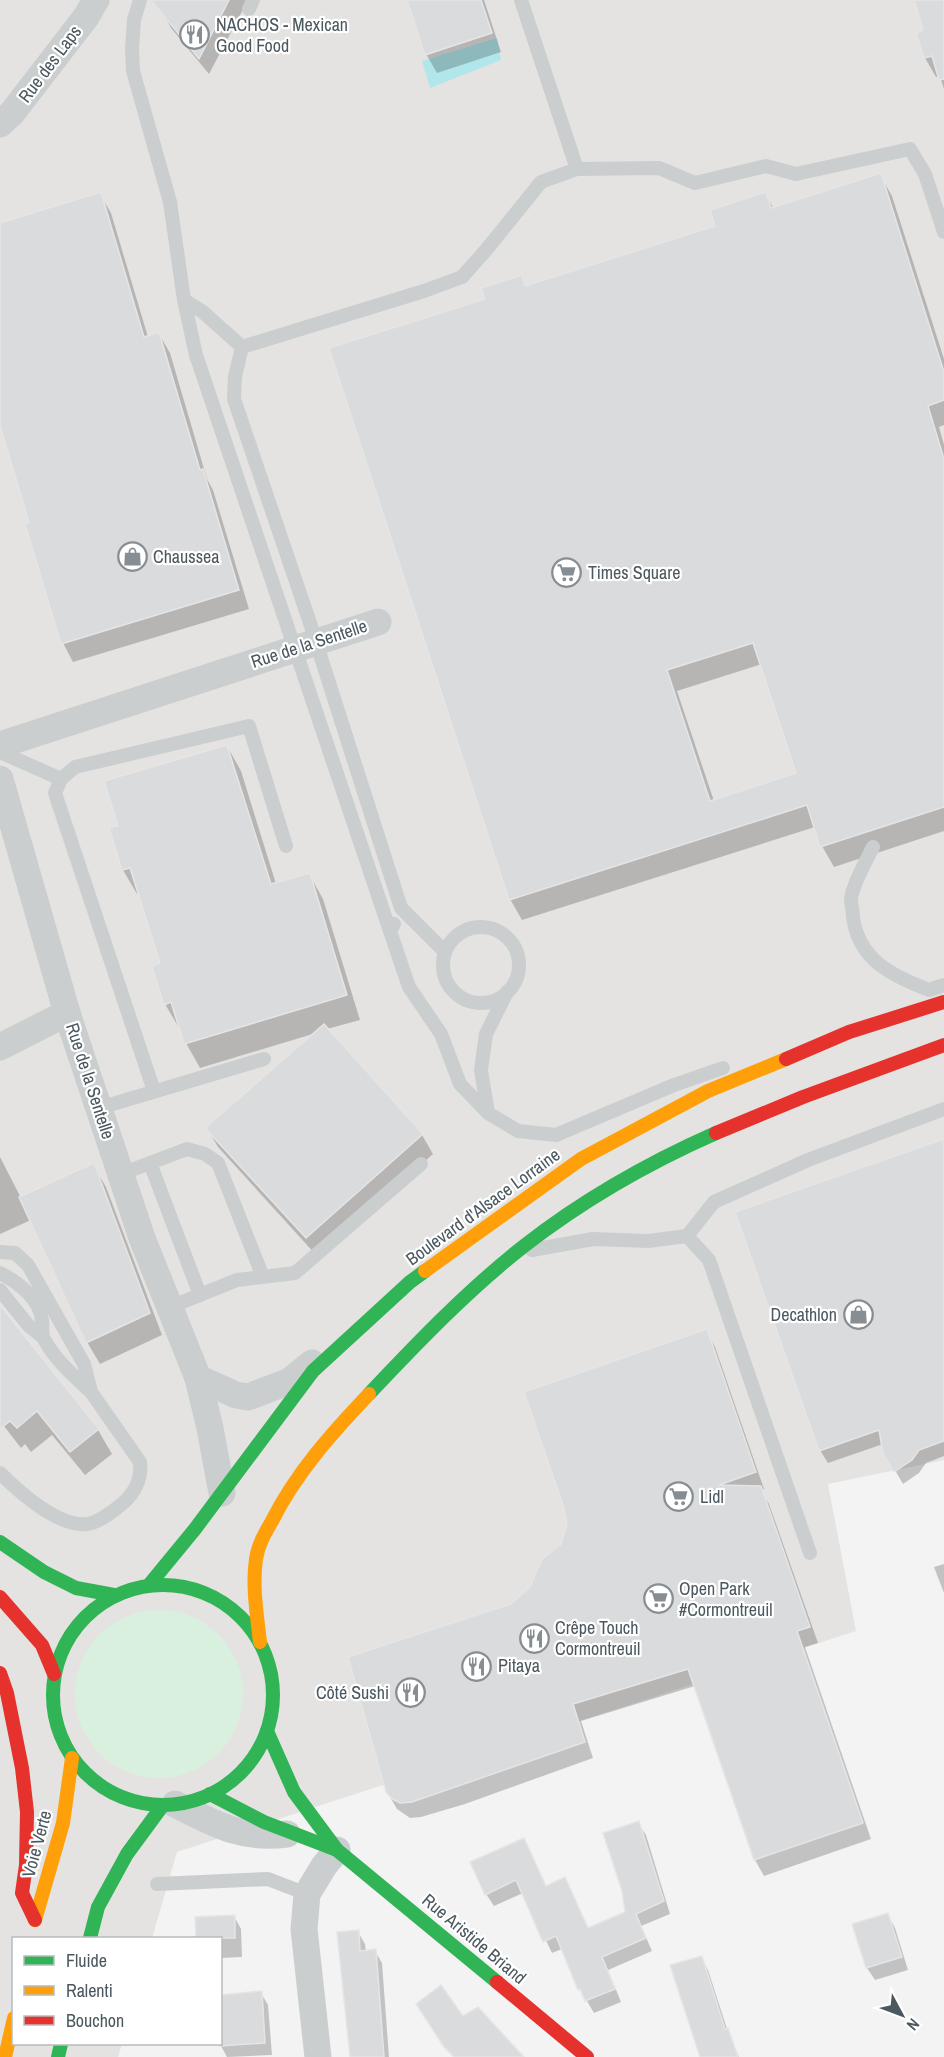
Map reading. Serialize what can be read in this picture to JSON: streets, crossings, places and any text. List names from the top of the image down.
{
  "streets": {
    "main road": ["Boulevard d'Alsace Lorraine", "Voie Verte", "Rue Aristide Briand"],
    "street": ["Rue des Laps", "Rue de la Sentelle"]
  },
  "crossings": [
    ["Rue de la Sentelle", "Boulevard d'Alsace Lorraine"]
  ],
  "places": {
    "restaurant": [
      "NACHOS - Mexican Good Food",
      "Crêpe Touch Cormontreuil",
      "Pitaya",
      "Côté Sushi"
    ],
    "shop": ["Chaussea", "Decathlon"],
    "supermarket": ["Times Square", "Lidl", "Open Park #Cormontreuil"]
  },
  "legend": ["Fluide", "Ralenti", "Bouchon"],
  "north": "bottom right"
}
